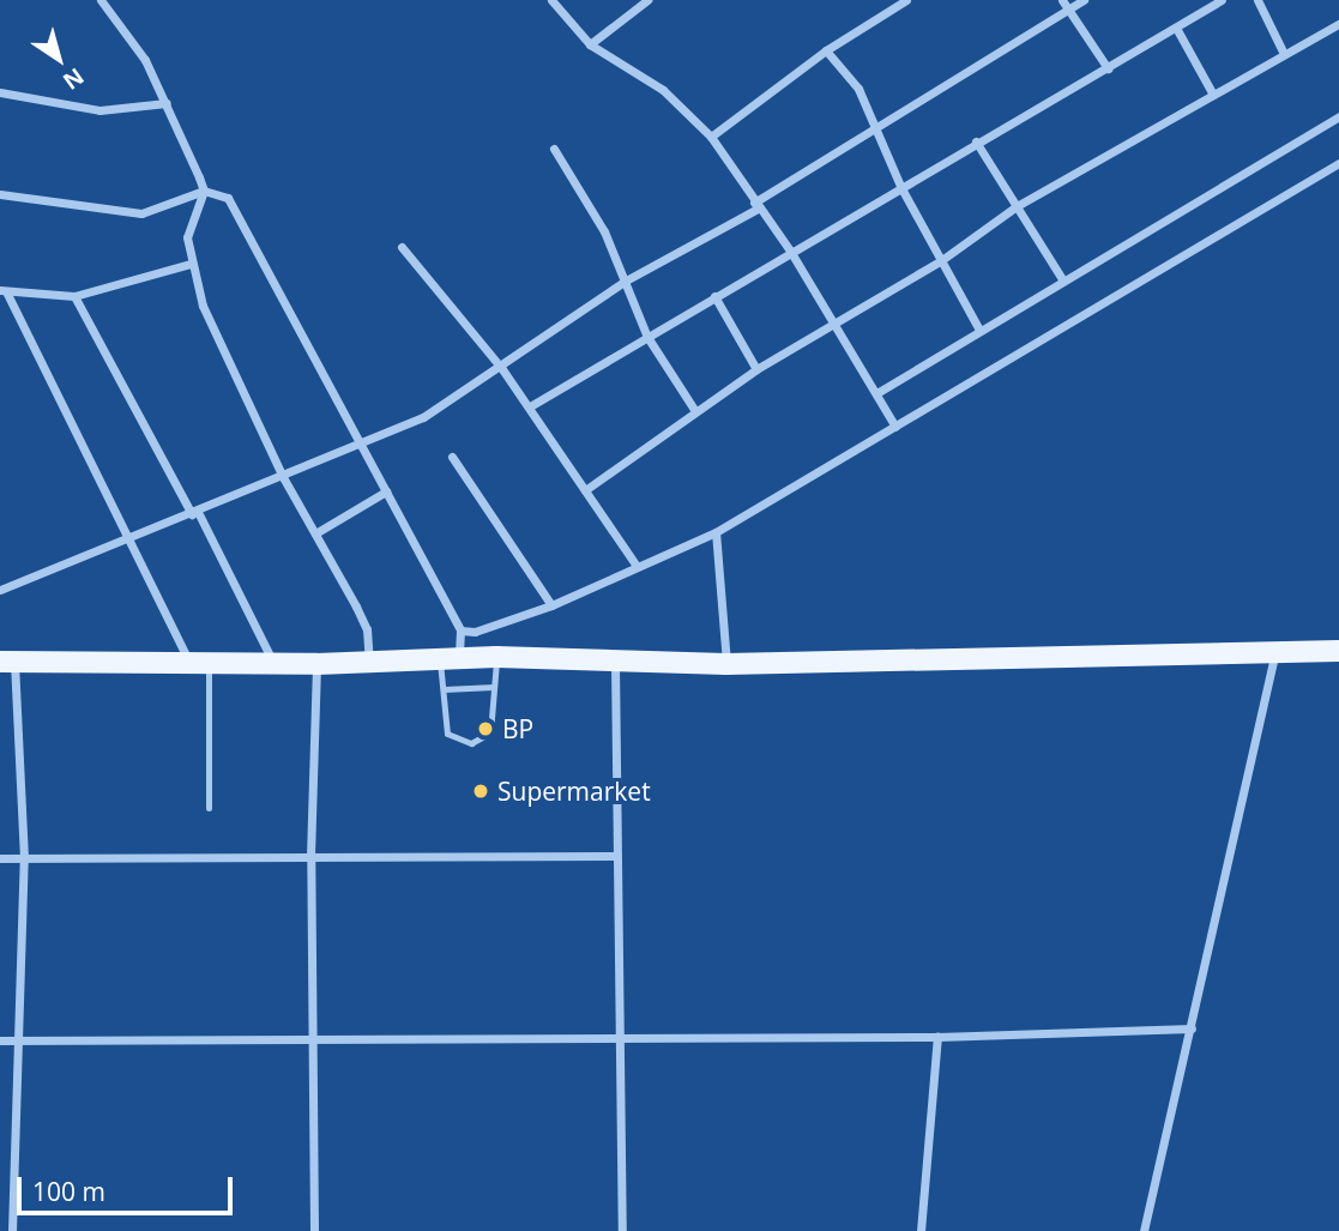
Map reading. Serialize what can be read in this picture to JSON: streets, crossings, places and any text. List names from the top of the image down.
{
  "places": ["BP", "Supermarket"],
  "scale_bar": "100 m",
  "north": "bottom right"
}
